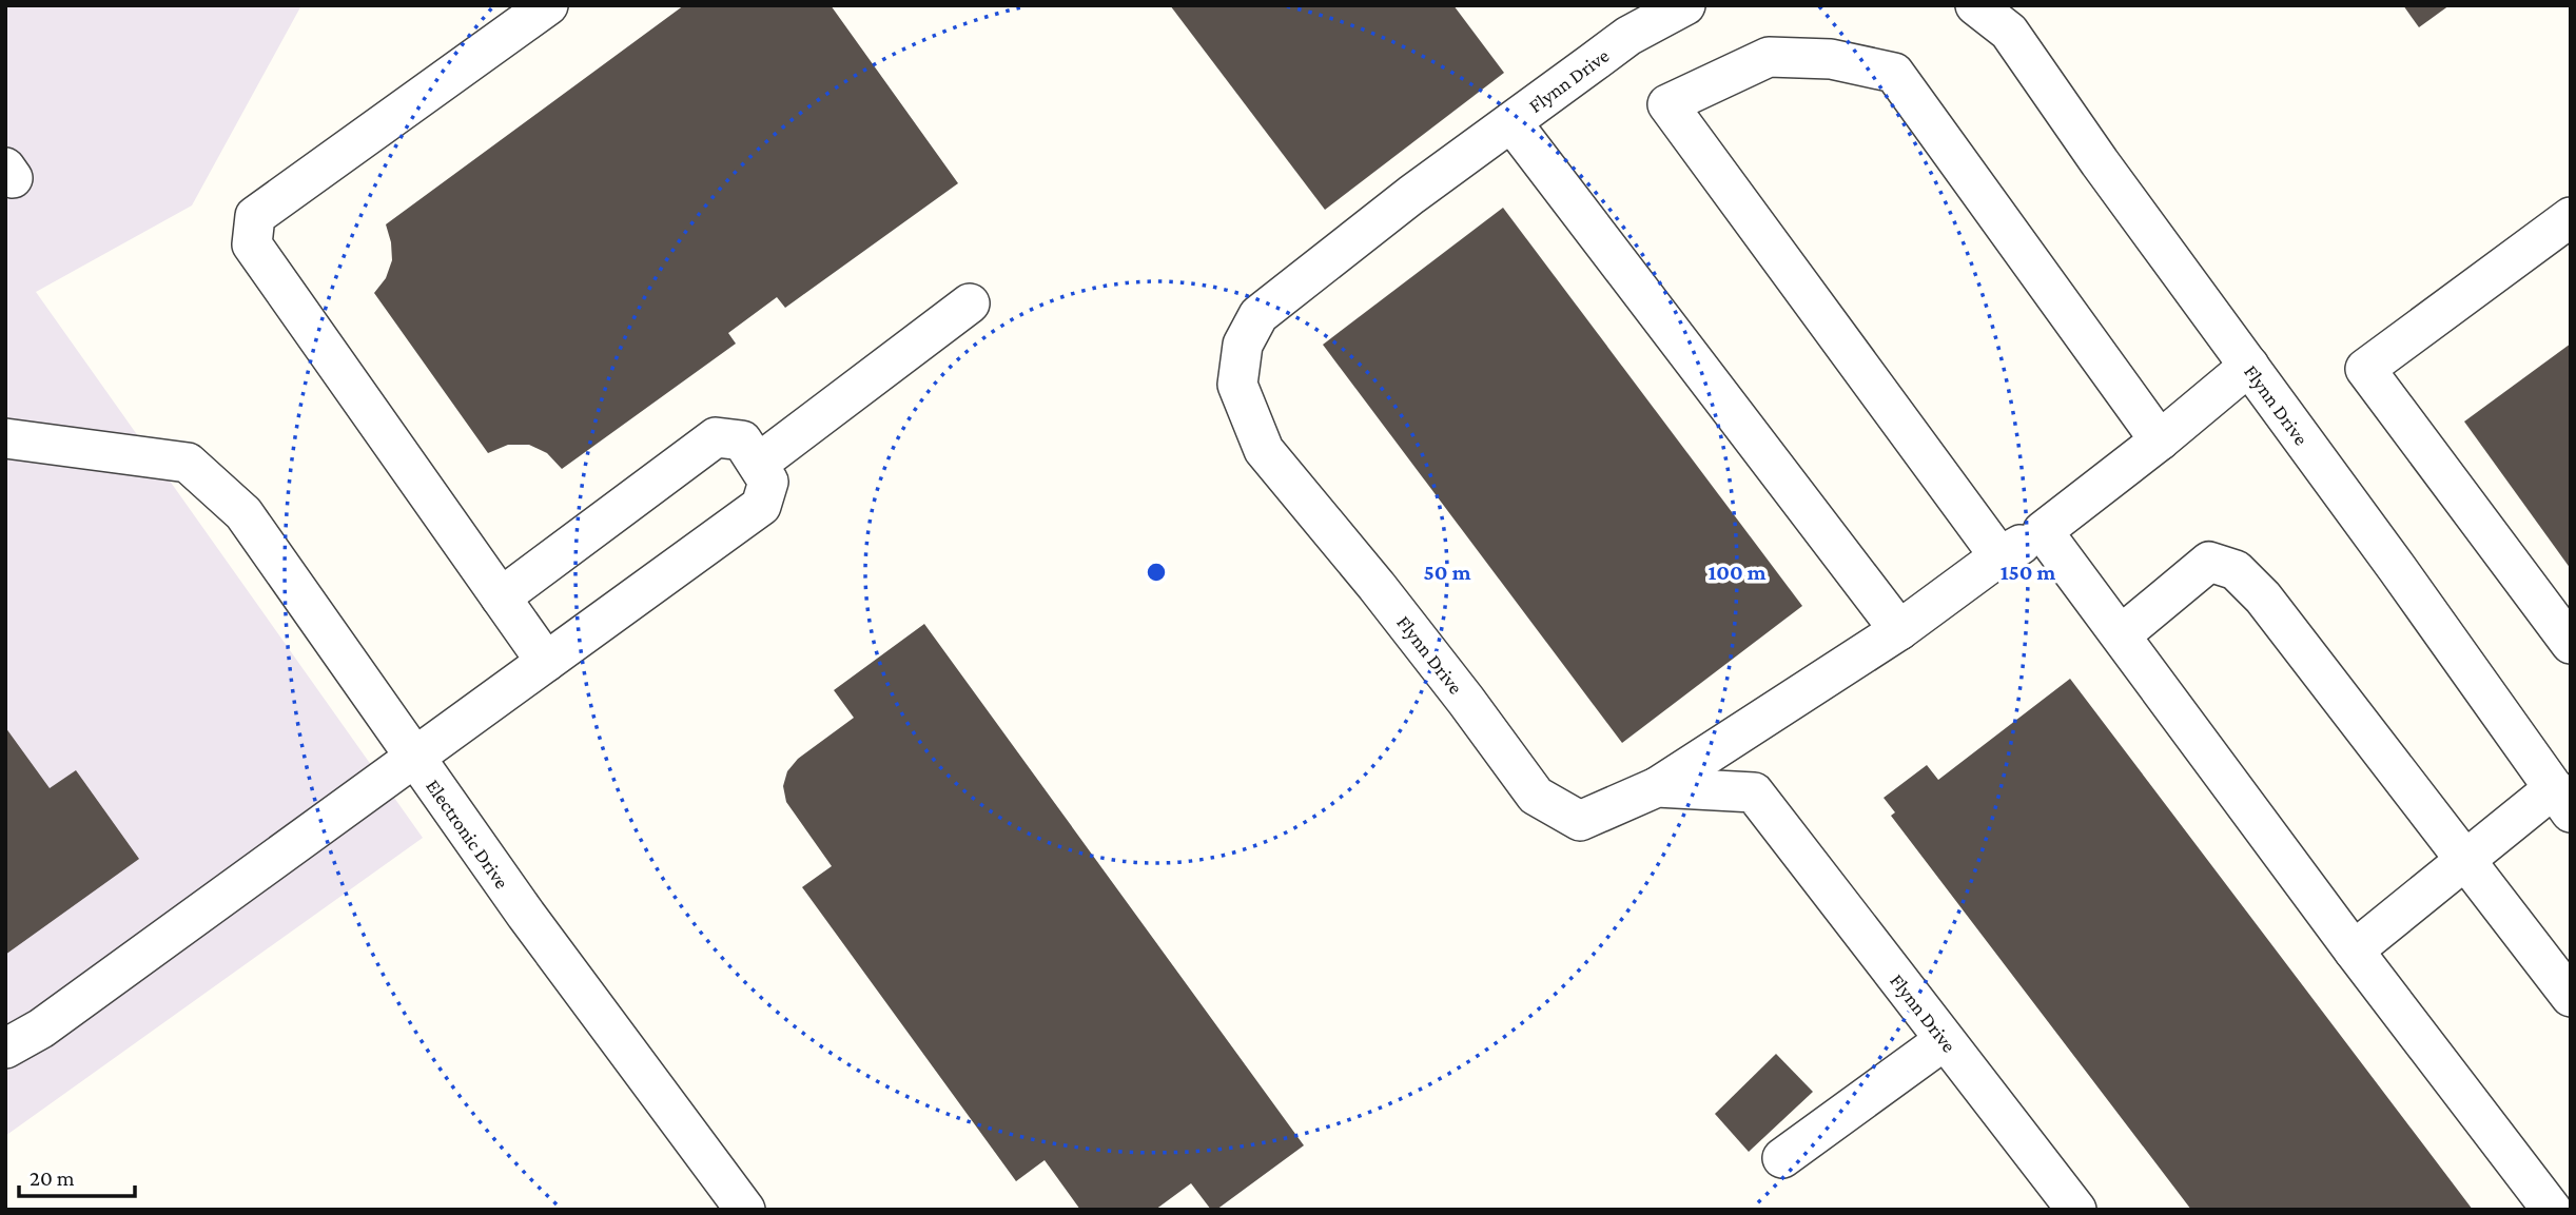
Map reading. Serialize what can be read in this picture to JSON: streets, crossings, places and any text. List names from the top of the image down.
{
  "streets": {
    "street": ["Flynn Drive", "Electronic Drive"]
  },
  "scale_bar": "20 m",
  "rings": ["50 m", "100 m", "150 m"]
}
